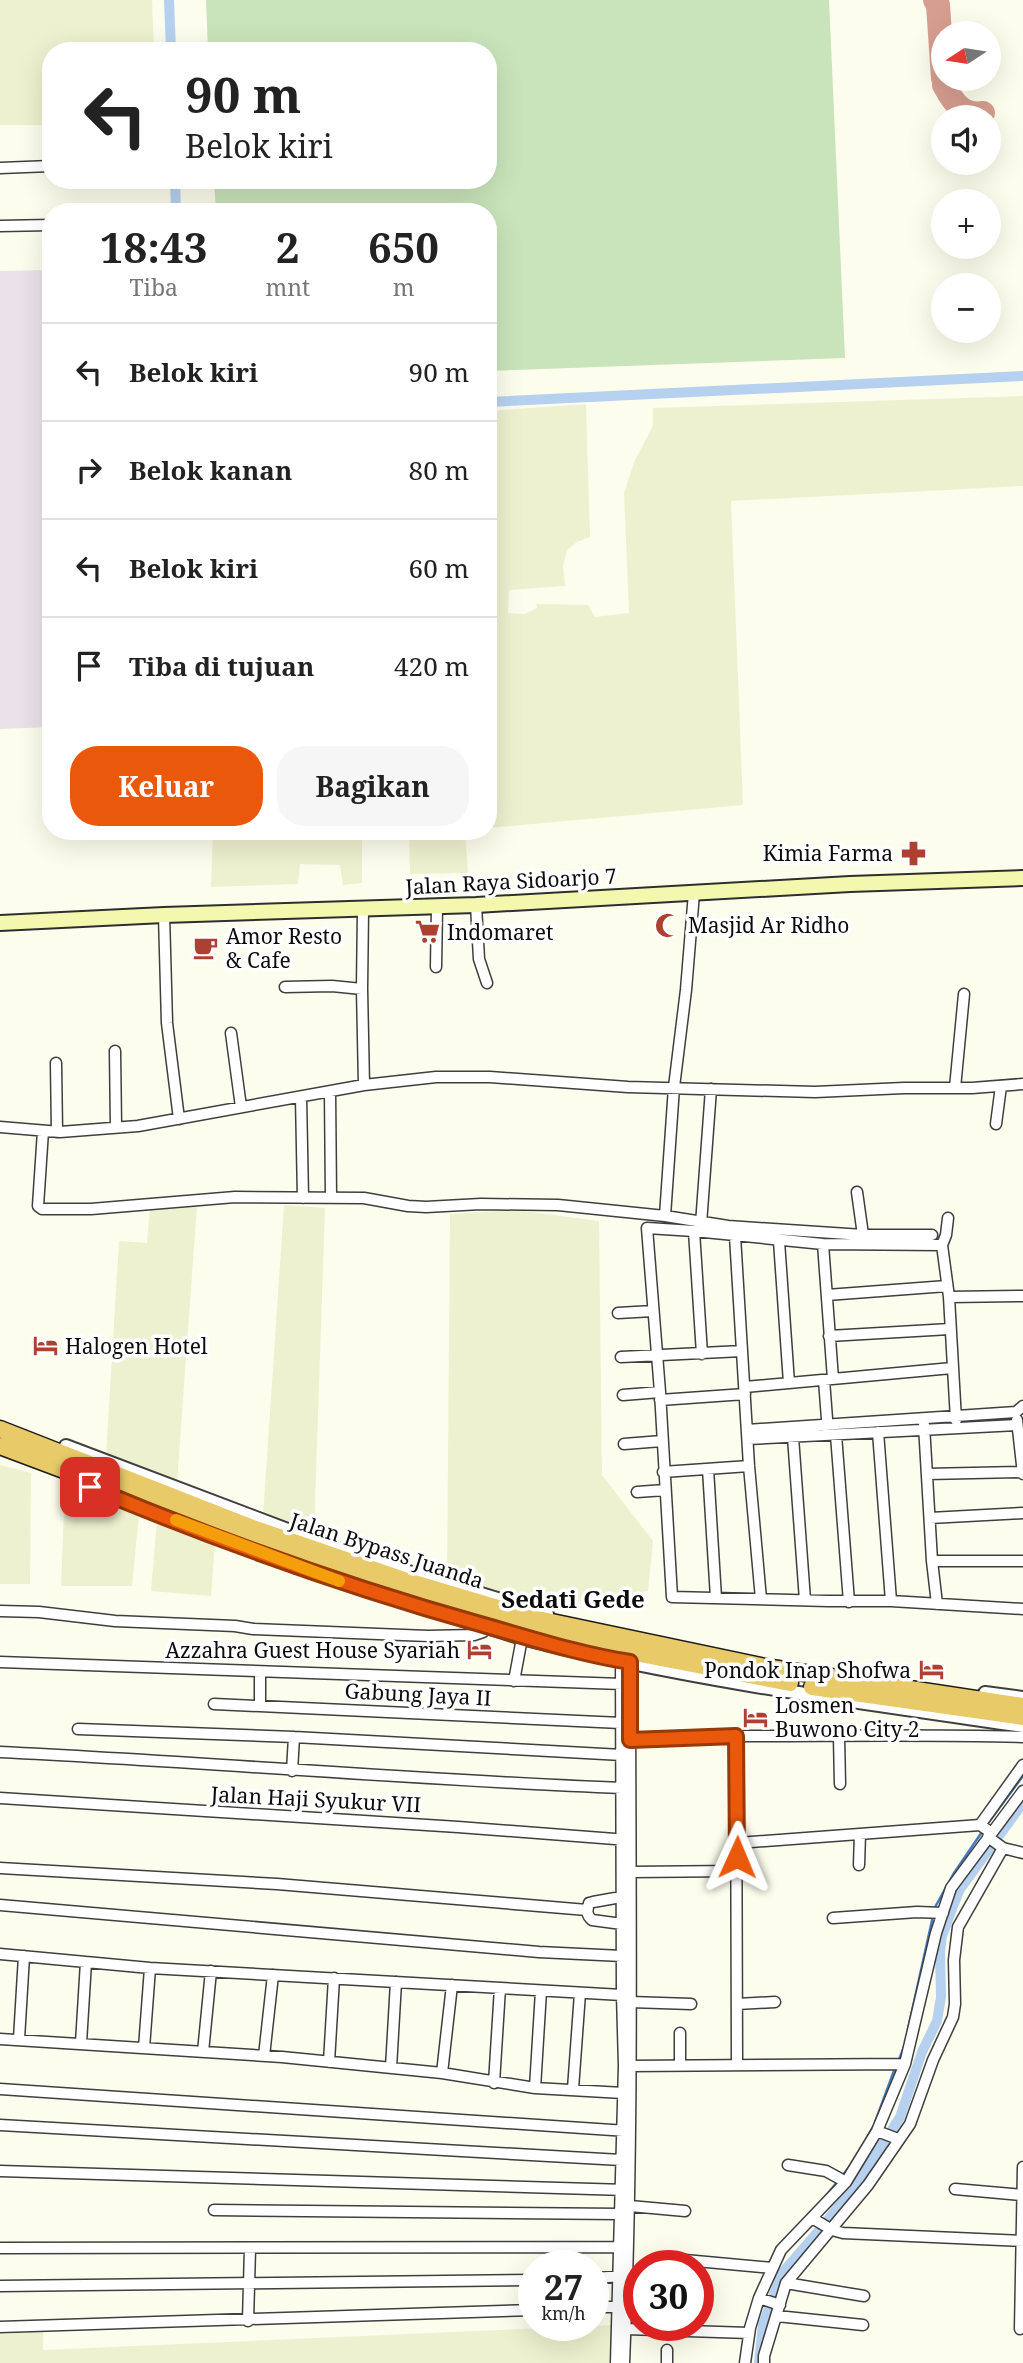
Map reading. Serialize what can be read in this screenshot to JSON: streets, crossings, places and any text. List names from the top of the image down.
{
  "streets": {
    "highway": ["Jalan Bypass Juanda"],
    "main road": ["Jalan Raya Sidoarjo 7"],
    "street": ["Gabung Jaya II", "Jalan Haji Syukur VII"]
  },
  "districts": ["Sedati Gede"],
  "places": {
    "pharmacy": ["Kimia Farma"],
    "mosque": ["Masjid Ar Ridho"],
    "supermarket": ["Indomaret"],
    "cafe": ["Amor Resto & Cafe"],
    "hotel": [
      "Halogen Hotel",
      "Azzahra Guest House Syariah",
      "Pondok Inap Shofwa",
      "Losmen Buwono City 2"
    ]
  },
  "north": "left",
  "page": {
    "map_buttons": ["+", "−"],
    "turn": ["90 m", "Belok kiri"],
    "eta": [
      "18:43",
      "Tiba",
      "2",
      "mnt",
      "650",
      "m"
    ],
    "list": [
      {
        "name": "Belok kiri",
        "value": "90 m"
      },
      {
        "name": "Belok kanan",
        "value": "80 m"
      },
      {
        "name": "Belok kiri",
        "value": "60 m"
      },
      {
        "name": "Tiba di tujuan",
        "value": "420 m"
      }
    ],
    "buttons": ["Keluar", "Bagikan"],
    "speed": "27 km/h",
    "limit": "30"
  }
}
